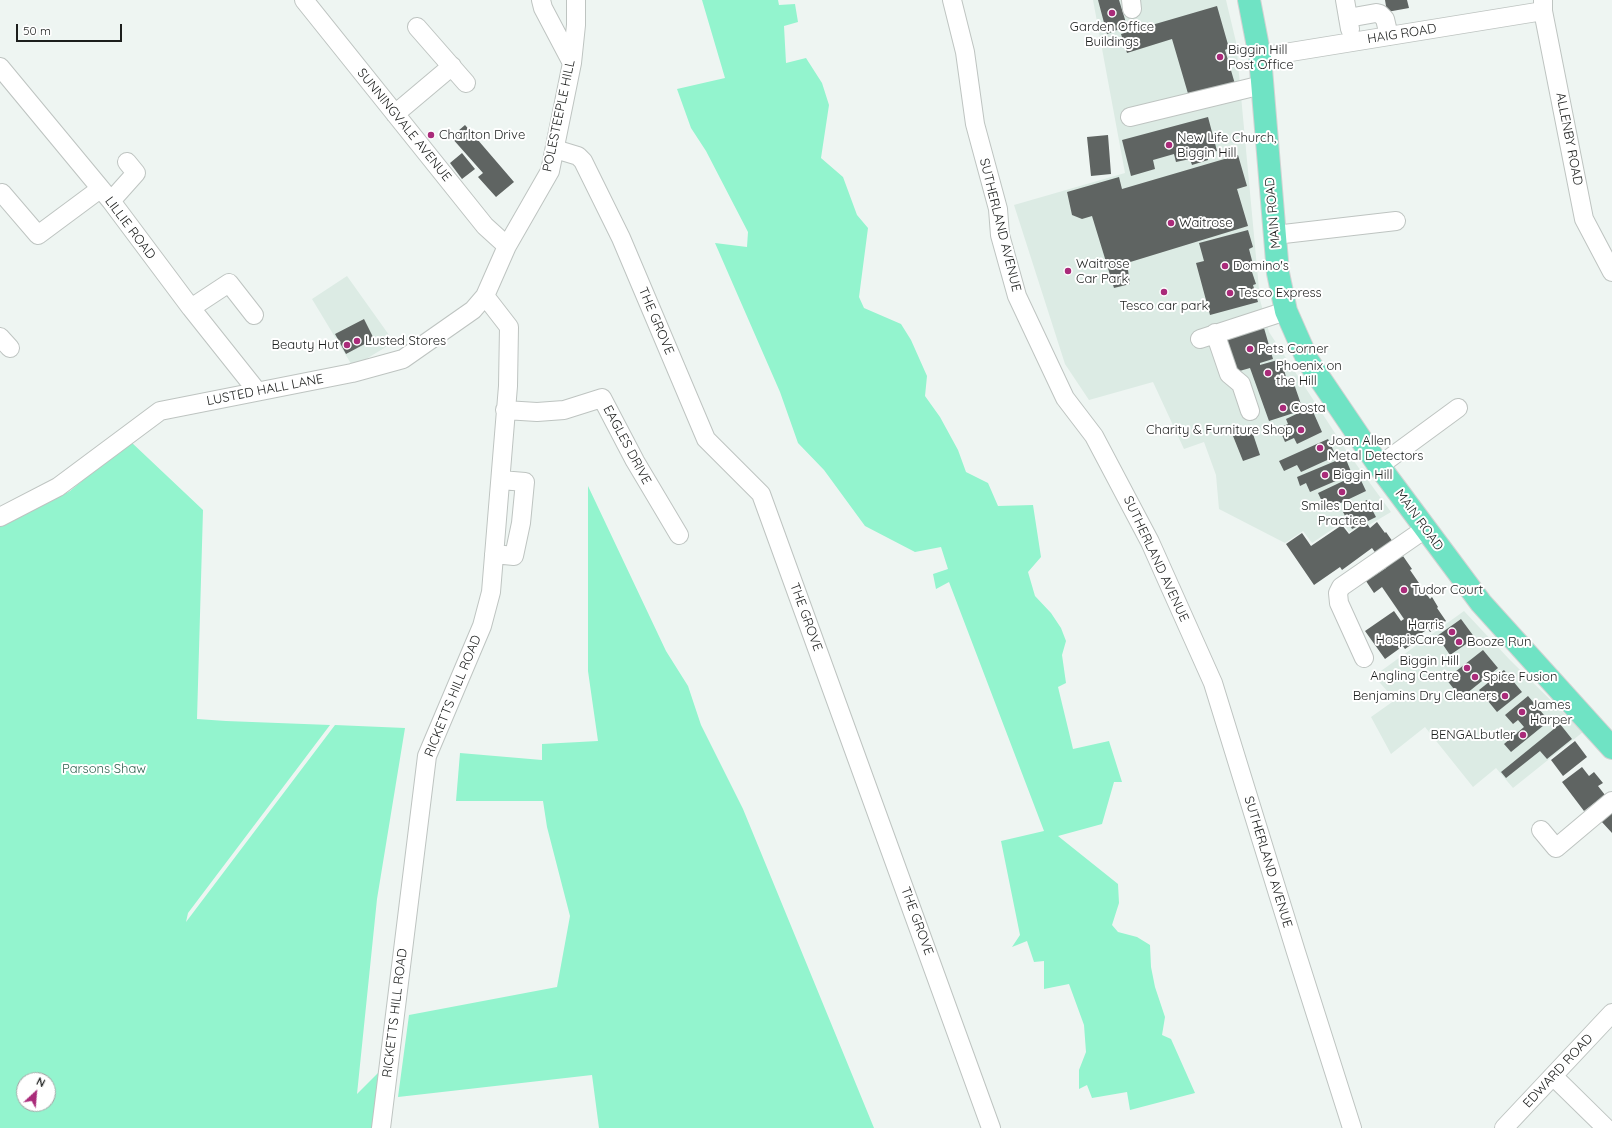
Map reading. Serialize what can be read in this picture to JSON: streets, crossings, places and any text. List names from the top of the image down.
{
  "streets": {
    "main road": ["MAIN ROAD"],
    "street": [
      "HAIG ROAD",
      "POLESTEEPLE HILL",
      "SUNNINGVALE AVENUE",
      "ALLENBY ROAD",
      "SUTHERLAND AVENUE",
      "LILLIE ROAD",
      "THE GROVE",
      "LUSTED HALL LANE",
      "EAGLES DRIVE",
      "RICKETTS HILL ROAD",
      "EDWARD ROAD"
    ]
  },
  "crossings": [
    ["HAIG ROAD", "ALLENBY ROAD"],
    ["HAIG ROAD", "MAIN ROAD"],
    ["POLESTEEPLE HILL", "SUNNINGVALE AVENUE"],
    ["POLESTEEPLE HILL", "THE GROVE"],
    ["POLESTEEPLE HILL", "LUSTED HALL LANE"],
    ["SUNNINGVALE AVENUE", "LUSTED HALL LANE"],
    ["LILLIE ROAD", "LUSTED HALL LANE"],
    ["LUSTED HALL LANE", "RICKETTS HILL ROAD"],
    ["EAGLES DRIVE", "RICKETTS HILL ROAD"]
  ],
  "parks": ["Parsons Shaw"],
  "places": [
    "Garden Office Buildings",
    "Biggin Hill Post Office",
    "Charlton Drive",
    "New Life Church, Biggin Hill",
    "Waitrose",
    "Domino's",
    "Waitrose Car Park",
    "Tesco car park",
    "Tesco Express",
    "Lusted Stores",
    "Beauty Hut",
    "Pets Corner",
    "Phoenix on the Hill",
    "Costa",
    "Charity & Furniture Shop",
    "Joan Allen Metal Detectors",
    "Biggin Hill",
    "Smiles Dental Practice",
    "Tudor Court",
    "Harris HospisCare",
    "Booze Run",
    "Biggin Hill Angling Centre",
    "Spice Fusion",
    "Benjamins Dry Cleaners",
    "James Harper",
    "BENGALbutler"
  ],
  "scale_bar": "50 m",
  "north": "top right"
}
